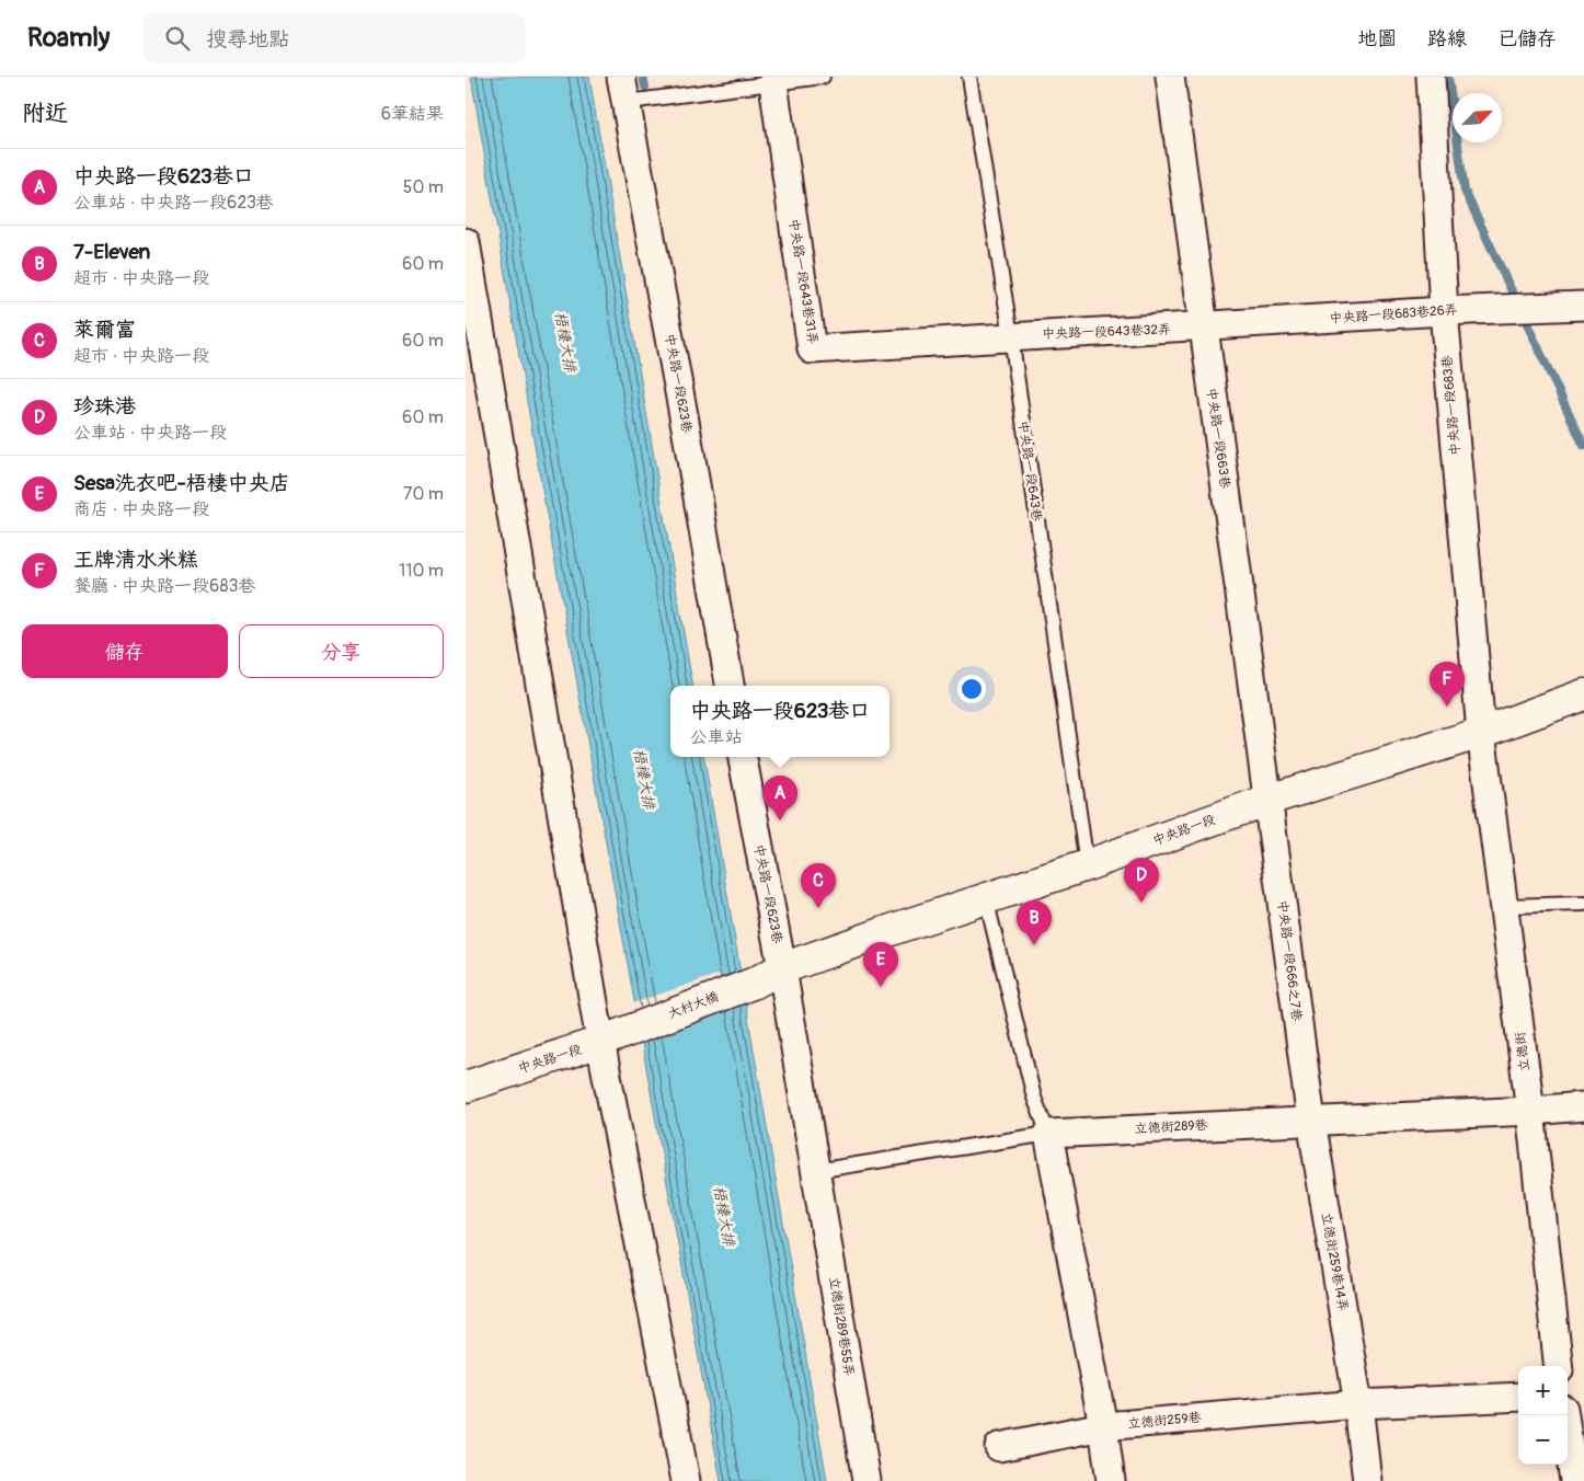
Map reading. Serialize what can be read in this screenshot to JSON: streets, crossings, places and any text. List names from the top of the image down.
{
  "streets": {
    "street": [
      "中央路一段643巷31弄",
      "中央路一段683巷26弄",
      "中央路一段643巷32弄",
      "中央路一段623巷",
      "中央路一段683巷",
      "中央路一段663巷",
      "中央路一段",
      "中央路一段666之7巷",
      "大村大橋",
      "立德街",
      "立德街289巷",
      "立德街259巷14弄",
      "立德街289巷55弄",
      "立德街259巷"
    ],
    "lane": ["中央路一段643巷"]
  },
  "crossings": [
    ["中央路一段643巷31弄", "中央路一段643巷32弄"],
    ["中央路一段643巷31弄", "中央路一段643巷"],
    ["中央路一段683巷26弄", "中央路一段643巷32弄"],
    ["中央路一段683巷26弄", "中央路一段683巷"],
    ["中央路一段683巷26弄", "中央路一段663巷"],
    ["中央路一段643巷32弄", "中央路一段663巷"],
    ["中央路一段643巷32弄", "中央路一段643巷"],
    ["中央路一段623巷", "中央路一段"],
    ["中央路一段623巷", "立德街289巷"],
    ["中央路一段623巷", "立德街289巷55弄"],
    ["中央路一段683巷", "中央路一段"],
    ["中央路一段683巷", "立德街"],
    ["中央路一段663巷", "中央路一段"],
    ["中央路一段663巷", "中央路一段666之7巷"],
    ["中央路一段643巷", "中央路一段"],
    ["中央路一段", "中央路一段666之7巷"],
    ["中央路一段", "大村大橋"],
    ["中央路一段", "立德街"],
    ["中央路一段666之7巷", "立德街289巷"],
    ["中央路一段666之7巷", "立德街259巷14弄"],
    ["立德街", "立德街289巷"],
    ["立德街289巷", "立德街259巷14弄"],
    ["立德街289巷", "立德街289巷55弄"],
    ["立德街259巷14弄", "立德街259巷"]
  ],
  "water": ["梧棲大排"],
  "north": "top right",
  "page": {
    "header": "Roamly",
    "search": "搜尋地點",
    "nav": ["地圖", "路線", "已儲存"],
    "heading": ["附近", "6筆結果"],
    "list": [
      {
        "mark": "A",
        "name": "中央路一段623巷口",
        "note": "公車站 · 中央路一段623巷",
        "value": "50 m"
      },
      {
        "mark": "B",
        "name": "7-Eleven",
        "note": "超市 · 中央路一段",
        "value": "60 m"
      },
      {
        "mark": "C",
        "name": "萊爾富",
        "note": "超市 · 中央路一段",
        "value": "60 m"
      },
      {
        "mark": "D",
        "name": "珍珠港",
        "note": "公車站 · 中央路一段",
        "value": "60 m"
      },
      {
        "mark": "E",
        "name": "Sesa洗衣吧-梧棲中央店",
        "note": "商店 · 中央路一段",
        "value": "70 m"
      },
      {
        "mark": "F",
        "name": "王牌清水米糕",
        "note": "餐廳 · 中央路一段683巷",
        "value": "110 m"
      }
    ],
    "buttons": ["儲存", "分享"],
    "pins": [
      "F",
      "A",
      "D",
      "C",
      "B",
      "E"
    ],
    "popup": ["中央路一段623巷口", "公車站"],
    "map_buttons": ["+", "−"]
  }
}
